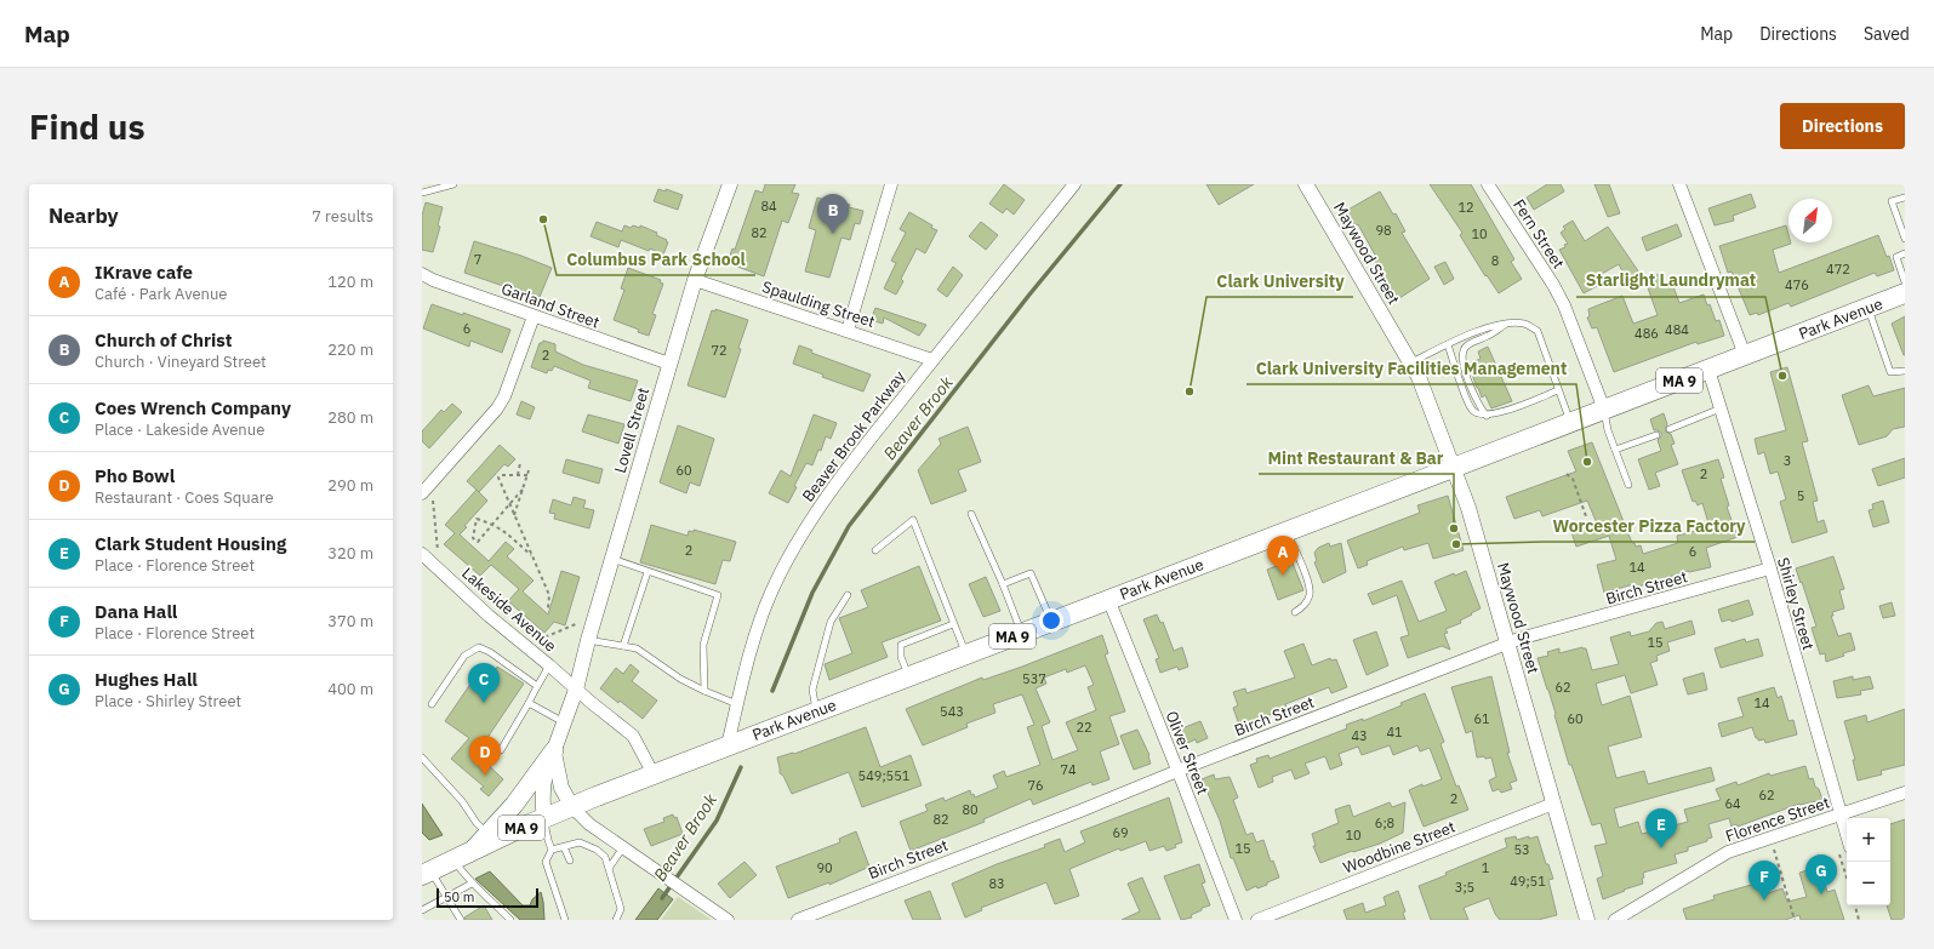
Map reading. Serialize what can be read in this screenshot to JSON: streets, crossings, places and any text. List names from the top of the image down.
{
  "streets": {
    "highway": ["Park Avenue", "MA 9"],
    "street": [
      "Fern Street",
      "Maywood Street",
      "Spaulding Street",
      "Garland Street",
      "Lovell Street",
      "Beaver Brook Parkway",
      "Birch Street",
      "Shirley Street",
      "Lakeside Avenue",
      "Oliver Street",
      "Florence Street",
      "Woodbine Street"
    ]
  },
  "crossings": [
    ["Fern Street", "Park Avenue"],
    ["Maywood Street", "Park Avenue"],
    ["Maywood Street", "Birch Street"],
    ["Maywood Street", "Woodbine Street"],
    ["Spaulding Street", "Lovell Street"],
    ["Spaulding Street", "Beaver Brook Parkway"],
    ["Garland Street", "Lovell Street"],
    ["Park Avenue", "Lovell Street"],
    ["Park Avenue", "Beaver Brook Parkway"],
    ["Park Avenue", "Shirley Street"],
    ["Park Avenue", "Lakeside Avenue"],
    ["Park Avenue", "Oliver Street"],
    ["Lovell Street", "Lakeside Avenue"],
    ["Birch Street", "Shirley Street"],
    ["Birch Street", "Oliver Street"],
    ["Shirley Street", "Florence Street"]
  ],
  "water": ["Beaver Brook"],
  "places": [
    "Columbus Park School",
    "Starlight Laundrymat",
    "Clark University",
    "Clark University Facilities Management",
    "Mint Restaurant & Bar",
    "Worcester Pizza Factory"
  ],
  "house_numbers": [
    "84",
    "12",
    "98",
    "82",
    "10",
    "7",
    "8",
    "472",
    "476",
    "6",
    "484",
    "486",
    "72",
    "2",
    "3",
    "60",
    "2",
    "5",
    "2",
    "6",
    "14",
    "15",
    "537",
    "62",
    "14",
    "543",
    "61",
    "60",
    "22",
    "41",
    "43",
    "74",
    "549;551",
    "76",
    "62",
    "2",
    "64",
    "80",
    "82",
    "6;8",
    "69",
    "10",
    "15",
    "53",
    "90",
    "1",
    "49;51",
    "83",
    "3;5"
  ],
  "scale_bar": "50 m",
  "north": "top right",
  "page": {
    "header": "Map",
    "nav": ["Map", "Directions", "Saved"],
    "buttons": "Directions",
    "title": "Find us",
    "heading": ["Nearby", "7 results"],
    "pins": [
      "B",
      "A",
      "C",
      "D",
      "E",
      "G",
      "F"
    ],
    "list": [
      {
        "mark": "A",
        "name": "IKrave cafe",
        "note": "Café · Park Avenue",
        "value": "120 m"
      },
      {
        "mark": "B",
        "name": "Church of Christ",
        "note": "Church · Vineyard Street",
        "value": "220 m"
      },
      {
        "mark": "C",
        "name": "Coes Wrench Company",
        "note": "Place · Lakeside Avenue",
        "value": "280 m"
      },
      {
        "mark": "D",
        "name": "Pho Bowl",
        "note": "Restaurant · Coes Square",
        "value": "290 m"
      },
      {
        "mark": "E",
        "name": "Clark Student Housing",
        "note": "Place · Florence Street",
        "value": "320 m"
      },
      {
        "mark": "F",
        "name": "Dana Hall",
        "note": "Place · Florence Street",
        "value": "370 m"
      },
      {
        "mark": "G",
        "name": "Hughes Hall",
        "note": "Place · Shirley Street",
        "value": "400 m"
      }
    ],
    "map_buttons": ["+", "−"],
    "scale": "50 m"
  }
}
